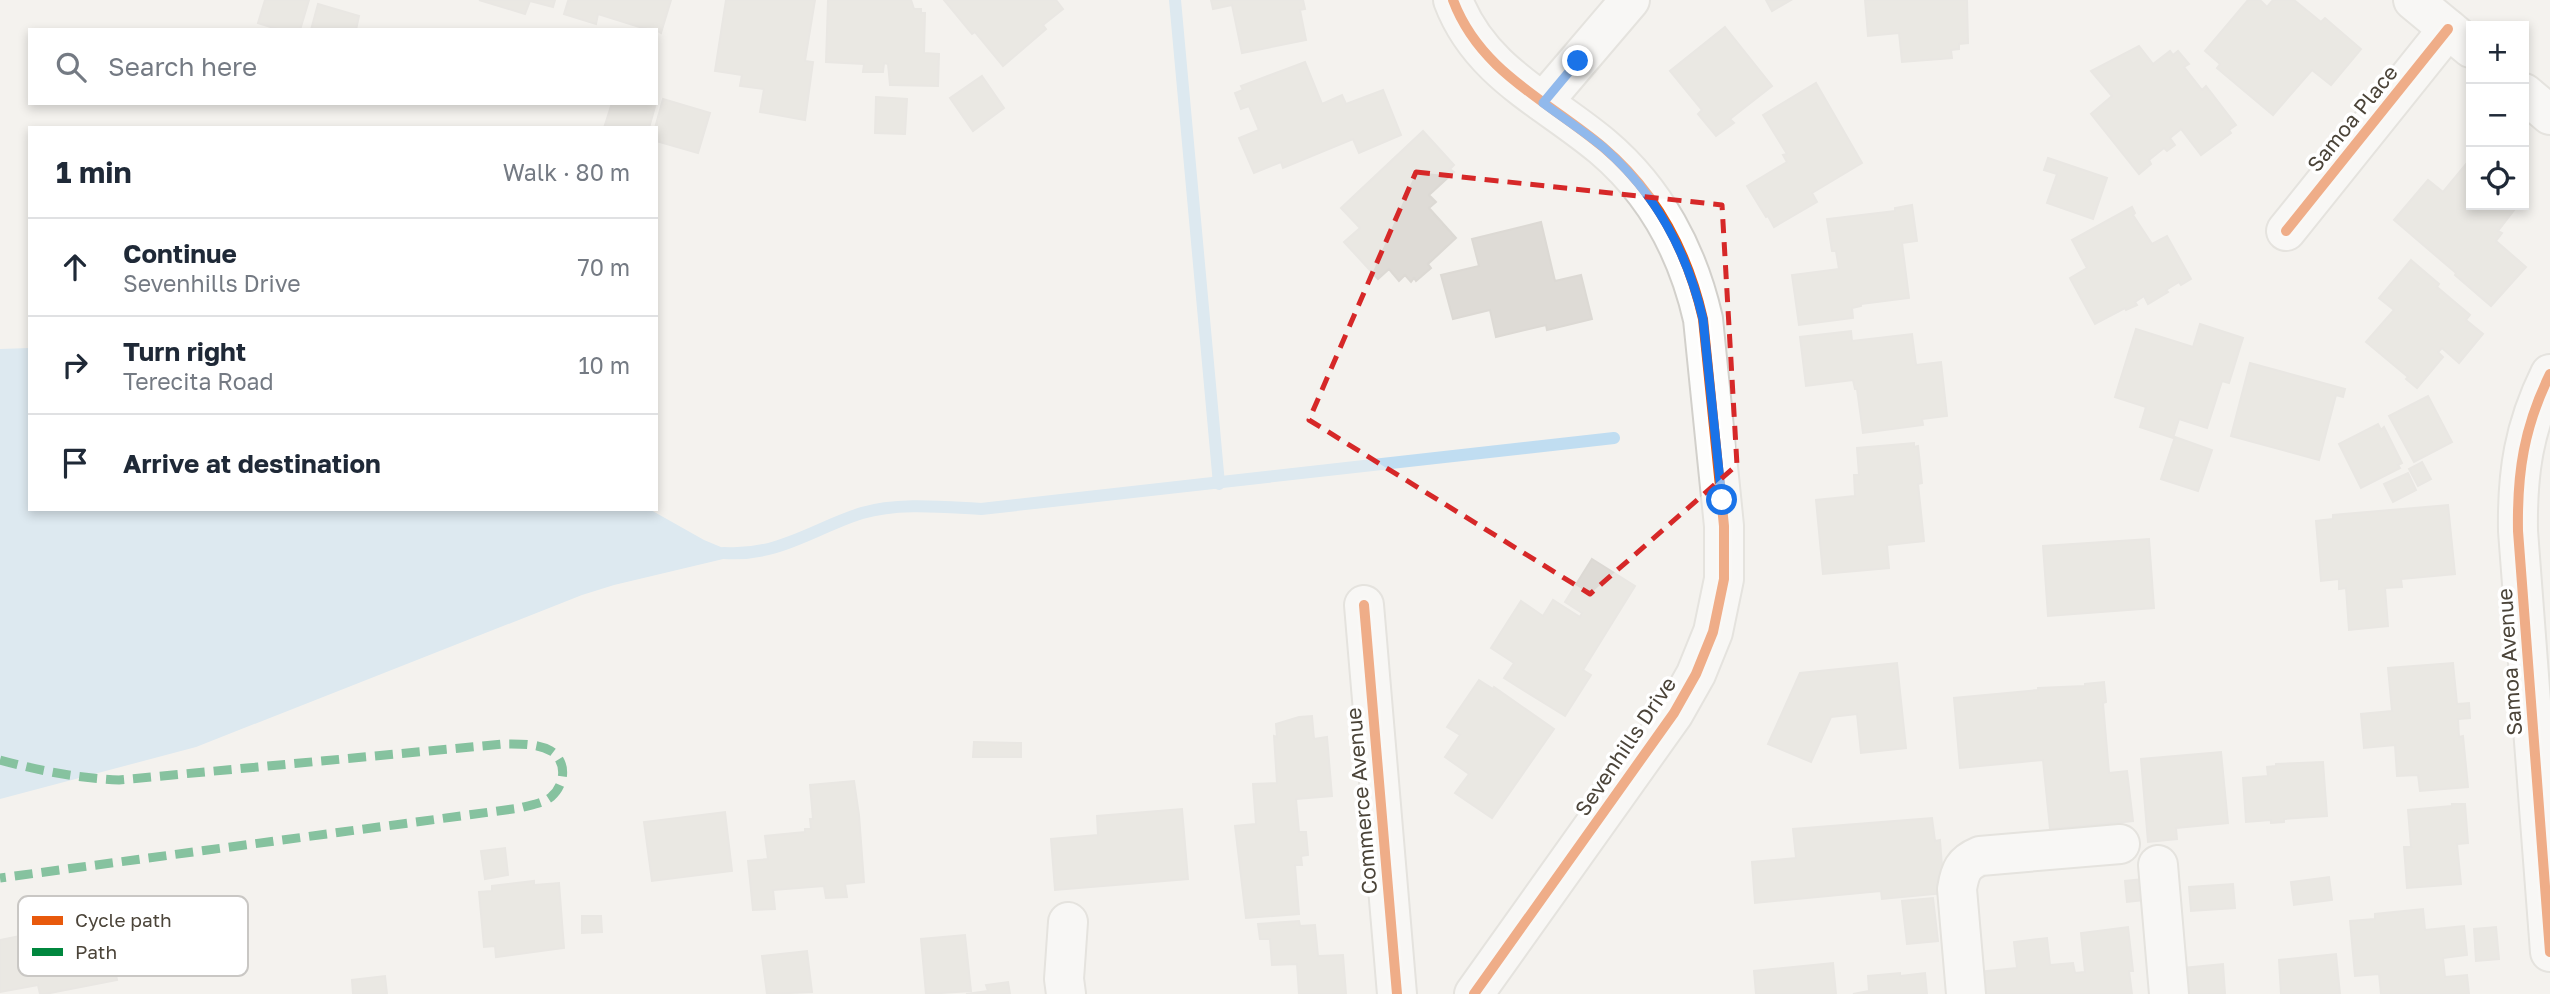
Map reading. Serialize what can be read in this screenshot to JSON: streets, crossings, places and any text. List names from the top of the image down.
{
  "streets": {
    "street": [
      "Samoa Place",
      "Samoa Avenue",
      "Sevenhills Drive",
      "Commerce Avenue"
    ]
  },
  "legend": ["Cycle path", "Path"],
  "page": {
    "map_buttons": ["+", "−"],
    "search": "Search here",
    "heading": ["1 min", "Walk · 80 m"],
    "list": [
      ["Continue", "Sevenhills Drive", "70 m"],
      ["Turn right", "Terecita Road", "10 m"],
      "Arrive at destination"
    ]
  }
}
